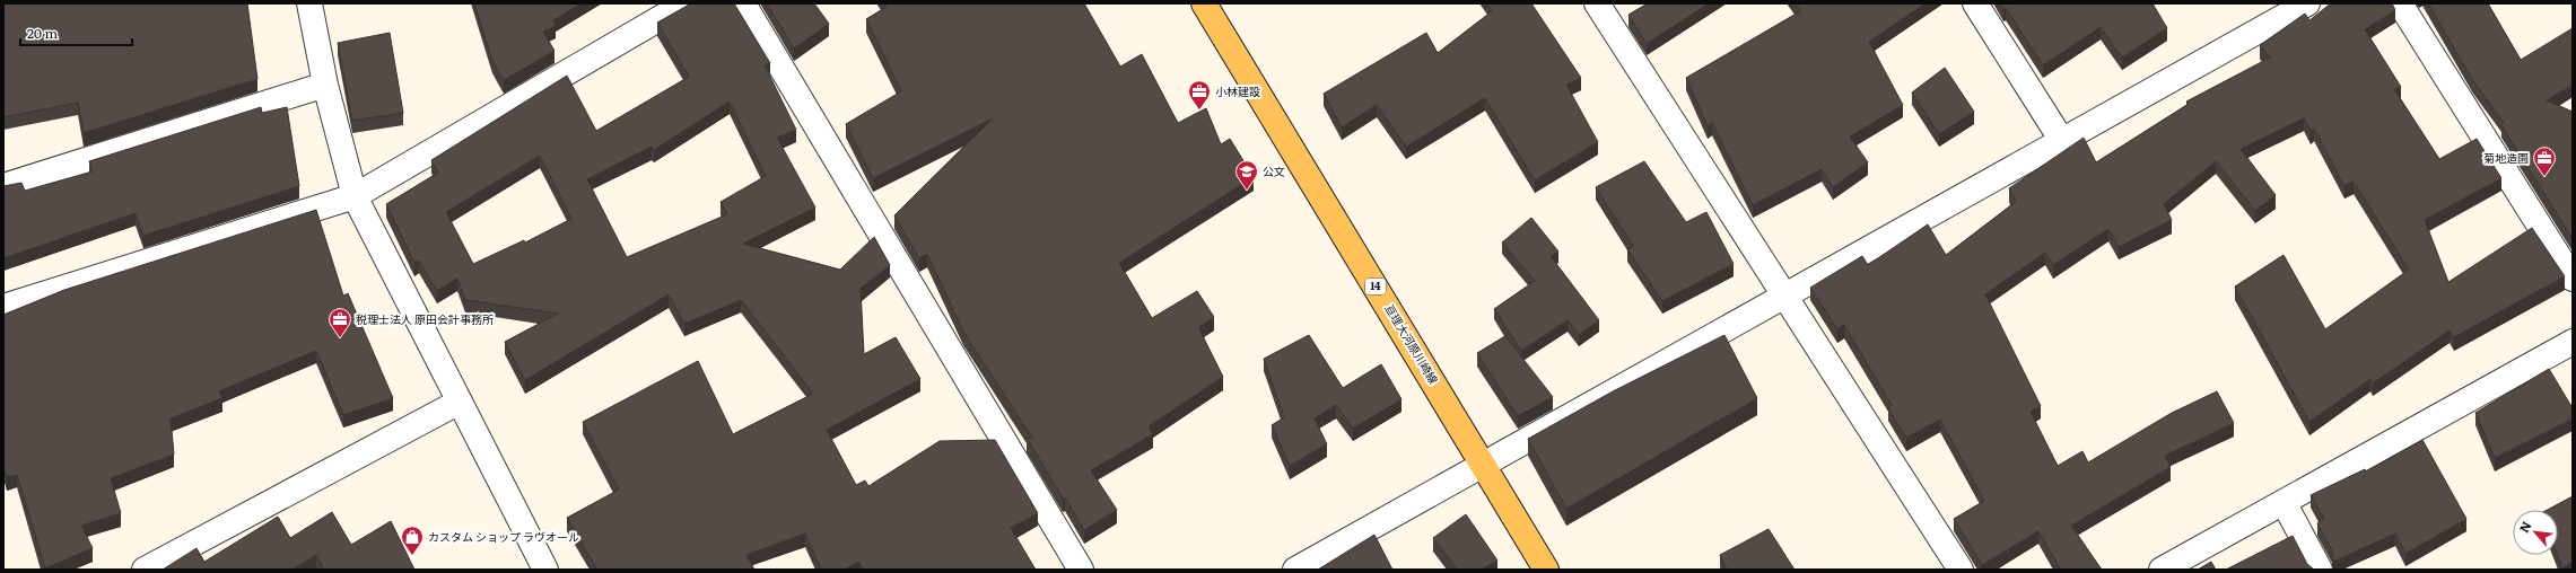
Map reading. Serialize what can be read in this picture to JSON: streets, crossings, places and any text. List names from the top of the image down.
{
  "streets": {
    "main road": ["14", "亘理大河原川崎線"]
  },
  "places": {
    "office": ["小林建設", "菊地造園", "税理士法人 原田会計事務所"],
    "school or university": ["公文"],
    "shop": ["カスタム ショップ ラヴオール"]
  },
  "scale_bar": "20 m",
  "north": "top left"
}
